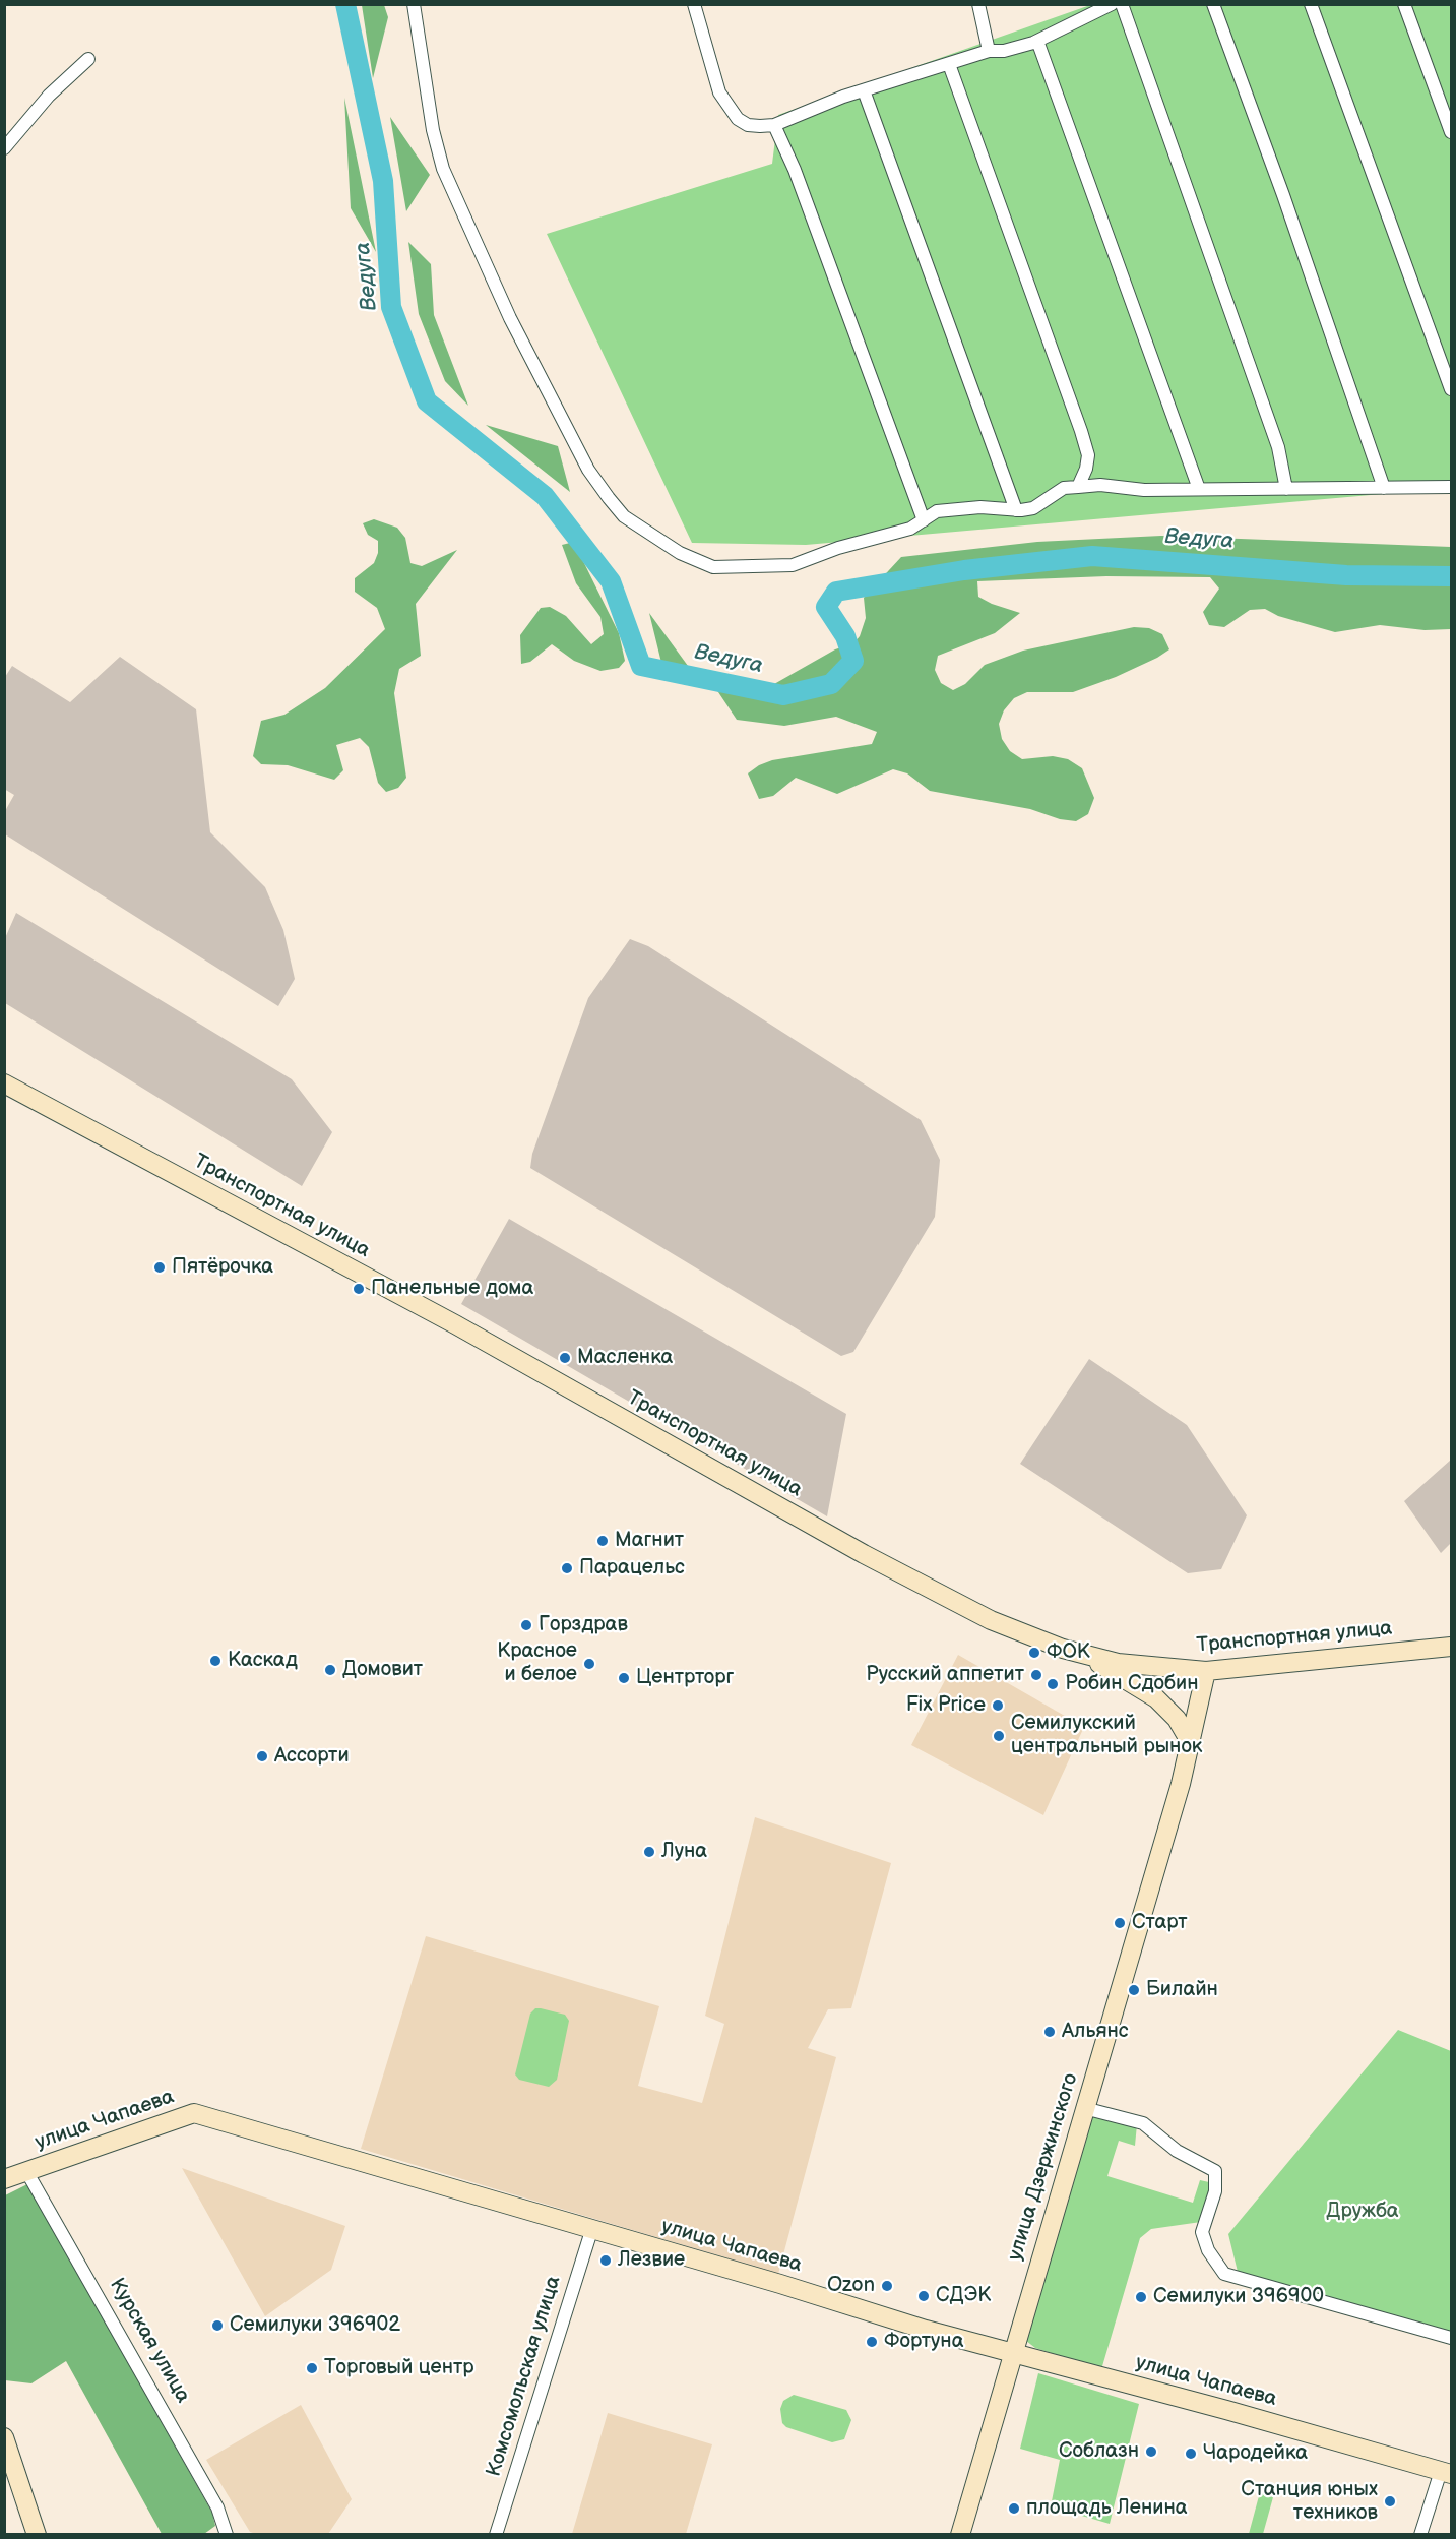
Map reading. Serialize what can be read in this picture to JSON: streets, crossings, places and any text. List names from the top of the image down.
{
  "streets": {
    "street": [
      "Транспортная улица",
      "улица Чапаева",
      "улица Дзержинского",
      "Курская улица",
      "Комсомольская улица"
    ]
  },
  "crossings": [
    ["Транспортная улица", "улица Дзержинского"],
    ["улица Чапаева", "улица Дзержинского"],
    ["улица Чапаева", "Курская улица"],
    ["улица Чапаева", "Комсомольская улица"]
  ],
  "water": ["Ведуга"],
  "parks": ["Дружба"],
  "places": [
    "Пятёрочка",
    "Панельные дома",
    "Масленка",
    "Магнит",
    "Парацельс",
    "Горздрав",
    "ФОК",
    "Каскад",
    "Красное и белое",
    "Домовит",
    "Русский аппетит",
    "Центрторг",
    "Робин Сдобин",
    "Fix Price",
    "Семилукский центральный рынок",
    "Ассорти",
    "Луна",
    "Старт",
    "Билайн",
    "Альянс",
    "Лезвие",
    "Ozon",
    "СДЭК",
    "Семилуки 396900",
    "Семилуки 396902",
    "Фортуна",
    "Торговый центр",
    "Соблазн",
    "Чародейка",
    "Станция юных техников",
    "площадь Ленина"
  ]
}
